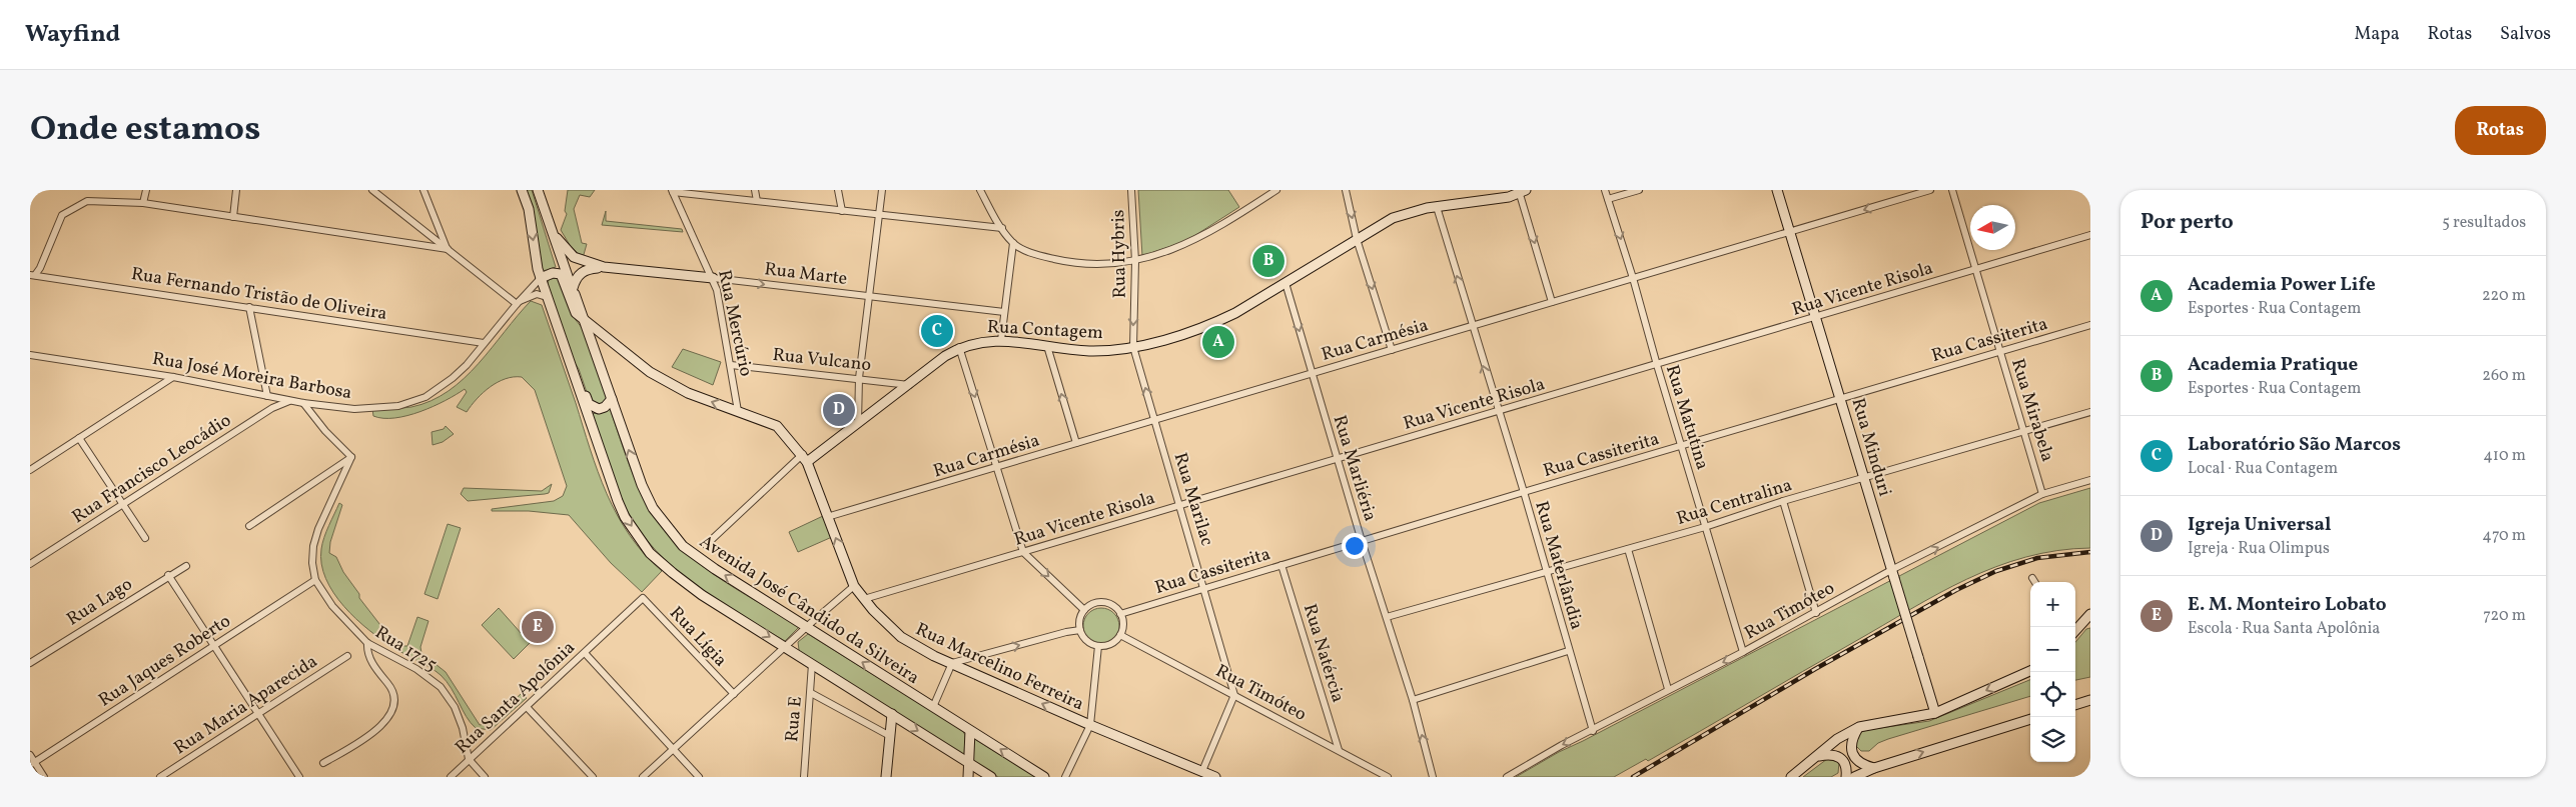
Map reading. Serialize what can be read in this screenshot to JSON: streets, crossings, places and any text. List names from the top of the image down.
{
  "streets": {
    "street": [
      "Rua Hybris",
      "Rua Marte",
      "Rua Vicente Risola",
      "Rua Fernando Tristão de Oliveira",
      "Rua Mercúrio",
      "Rua Contagem",
      "Rua Carmésia",
      "Rua Cassiterita",
      "Rua Vulcano",
      "Rua José Moreira Barbosa",
      "Rua Mirabela",
      "Rua Matutina",
      "Rua Minduri",
      "Rua Francisco Leocádio",
      "Rua Marliéria",
      "Rua Marilac",
      "Rua Centralina",
      "Rua Materlândia",
      "Rua Lago",
      "Avenida José Cândido da Silveira",
      "Rua Timóteo",
      "Rua Lígia",
      "Rua 1725",
      "Rua Natércia",
      "Rua Jaques Roberto",
      "Rua Marcelino Ferreira",
      "Rua Santa Apolônia",
      "Rua Maria Aparecida",
      "Rua E"
    ]
  },
  "crossings": [
    ["Rua Hybris", "Rua Contagem"],
    ["Rua Hybris", "Rua Marilac"],
    ["Rua Marte", "Rua Mercúrio"],
    ["Rua Marte", "Avenida José Cândido da Silveira"],
    ["Rua Vicente Risola", "Rua Mirabela"],
    ["Rua Vicente Risola", "Rua Matutina"],
    ["Rua Vicente Risola", "Rua Minduri"],
    ["Rua Vicente Risola", "Rua Marliéria"],
    ["Rua Vicente Risola", "Rua Marilac"],
    ["Rua Vicente Risola", "Rua Materlândia"],
    ["Rua Vicente Risola", "Rua Marcelino Ferreira"],
    ["Rua Fernando Tristão de Oliveira", "Rua José Moreira Barbosa"],
    ["Rua Mercúrio", "Rua Vulcano"],
    ["Rua Mercúrio", "Rua Marcelino Ferreira"],
    ["Rua Contagem", "Rua Vulcano"],
    ["Rua Contagem", "Rua Marliéria"],
    ["Rua Contagem", "Rua Marilac"],
    ["Rua Contagem", "Rua Materlândia"],
    ["Rua Contagem", "Rua Marcelino Ferreira"],
    ["Rua Carmésia", "Rua Matutina"],
    ["Rua Carmésia", "Rua Minduri"],
    ["Rua Carmésia", "Rua Marliéria"],
    ["Rua Carmésia", "Rua Marilac"],
    ["Rua Carmésia", "Rua Materlândia"],
    ["Rua Carmésia", "Rua Marcelino Ferreira"],
    ["Rua Cassiterita", "Rua Mirabela"],
    ["Rua Cassiterita", "Rua Matutina"],
    ["Rua Cassiterita", "Rua Minduri"],
    ["Rua Cassiterita", "Rua Marliéria"],
    ["Rua Cassiterita", "Rua Marilac"],
    ["Rua Cassiterita", "Rua Materlândia"],
    ["Rua Cassiterita", "Rua Timóteo"],
    ["Rua Cassiterita", "Rua Natércia"],
    ["Rua José Moreira Barbosa", "Rua Francisco Leocádio"],
    ["Rua Mirabela", "Rua Centralina"],
    ["Rua Mirabela", "Rua Timóteo"],
    ["Rua Matutina", "Rua Centralina"],
    ["Rua Matutina", "Rua Timóteo"],
    ["Rua Minduri", "Rua Centralina"],
    ["Rua Minduri", "Rua Timóteo"],
    ["Rua Marliéria", "Rua Centralina"],
    ["Rua Marilac", "Rua Timóteo"],
    ["Rua Centralina", "Rua Materlândia"],
    ["Rua Materlândia", "Rua Timóteo"],
    ["Avenida José Cândido da Silveira", "Rua Marcelino Ferreira"],
    ["Rua Timóteo", "Rua Natércia"],
    ["Rua Lígia", "Rua Santa Apolônia"],
    ["Rua 1725", "Rua Jaques Roberto"],
    ["Rua 1725", "Rua Santa Apolônia"]
  ],
  "one_way": ["Rua Hybris", "Rua Materlândia", "Rua Marcelino Ferreira"],
  "north": "left",
  "page": {
    "header": "Wayfind",
    "nav": ["Mapa", "Rotas", "Salvos"],
    "title": "Onde estamos",
    "buttons": "Rotas",
    "heading": ["Por perto", "5 resultados"],
    "pins": [
      "B",
      "C",
      "A",
      "D",
      "E"
    ],
    "list": [
      {
        "mark": "A",
        "name": "Academia Power Life",
        "note": "Esportes · Rua Contagem",
        "value": "220 m"
      },
      {
        "mark": "B",
        "name": "Academia Pratique",
        "note": "Esportes · Rua Contagem",
        "value": "260 m"
      },
      {
        "mark": "C",
        "name": "Laboratório São Marcos",
        "note": "Local · Rua Contagem",
        "value": "410 m"
      },
      {
        "mark": "D",
        "name": "Igreja Universal",
        "note": "Igreja · Rua Olimpus",
        "value": "470 m"
      },
      {
        "mark": "E",
        "name": "E. M. Monteiro Lobato",
        "note": "Escola · Rua Santa Apolônia",
        "value": "720 m"
      }
    ],
    "map_buttons": ["+", "−"]
  }
}
